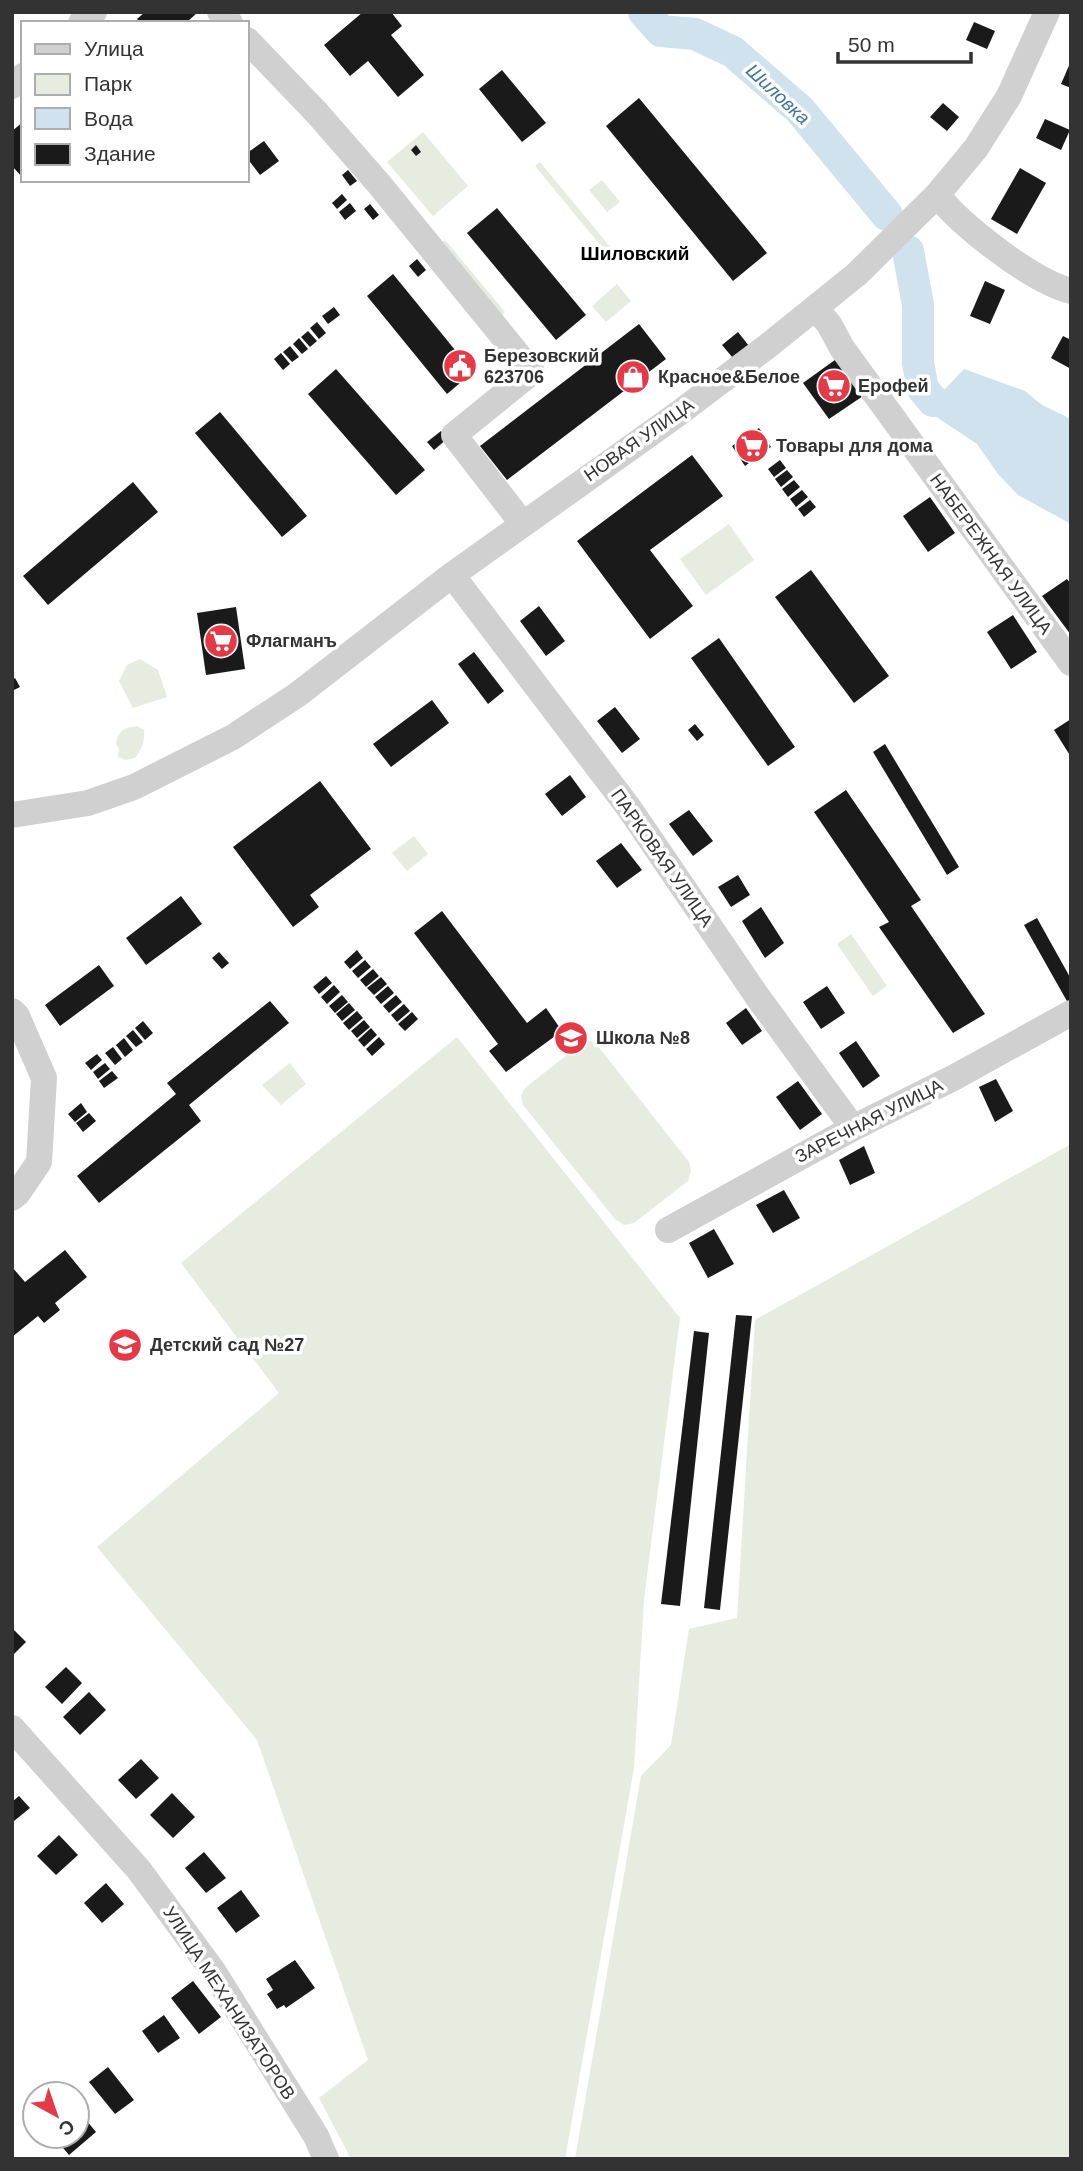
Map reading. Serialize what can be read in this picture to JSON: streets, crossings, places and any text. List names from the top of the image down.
{
  "streets": {
    "street": [
      "НОВАЯ УЛИЦА",
      "НАБЕРЕЖНАЯ УЛИЦА",
      "ПАРКОВАЯ УЛИЦА",
      "ЗАРЕЧНАЯ УЛИЦА",
      "УЛИЦА МЕХАНИЗАТОРОВ"
    ]
  },
  "crossings": [
    ["НОВАЯ УЛИЦА", "НАБЕРЕЖНАЯ УЛИЦА"],
    ["НОВАЯ УЛИЦА", "ПАРКОВАЯ УЛИЦА"],
    ["ПАРКОВАЯ УЛИЦА", "ЗАРЕЧНАЯ УЛИЦА"]
  ],
  "districts": ["Шиловский"],
  "water": ["Шиловка"],
  "places": {
    "public building": ["Березовский 623706"],
    "shop": ["Красное&Белое"],
    "supermarket": ["Ерофей", "Товары для дома", "Флагманъ"],
    "school or university": ["Школа №8", "Детский сад №27"]
  },
  "legend": [
    "Улица",
    "Парк",
    "Вода",
    "Здание"
  ],
  "scale_bar": "50 m",
  "north": "bottom right"
}
